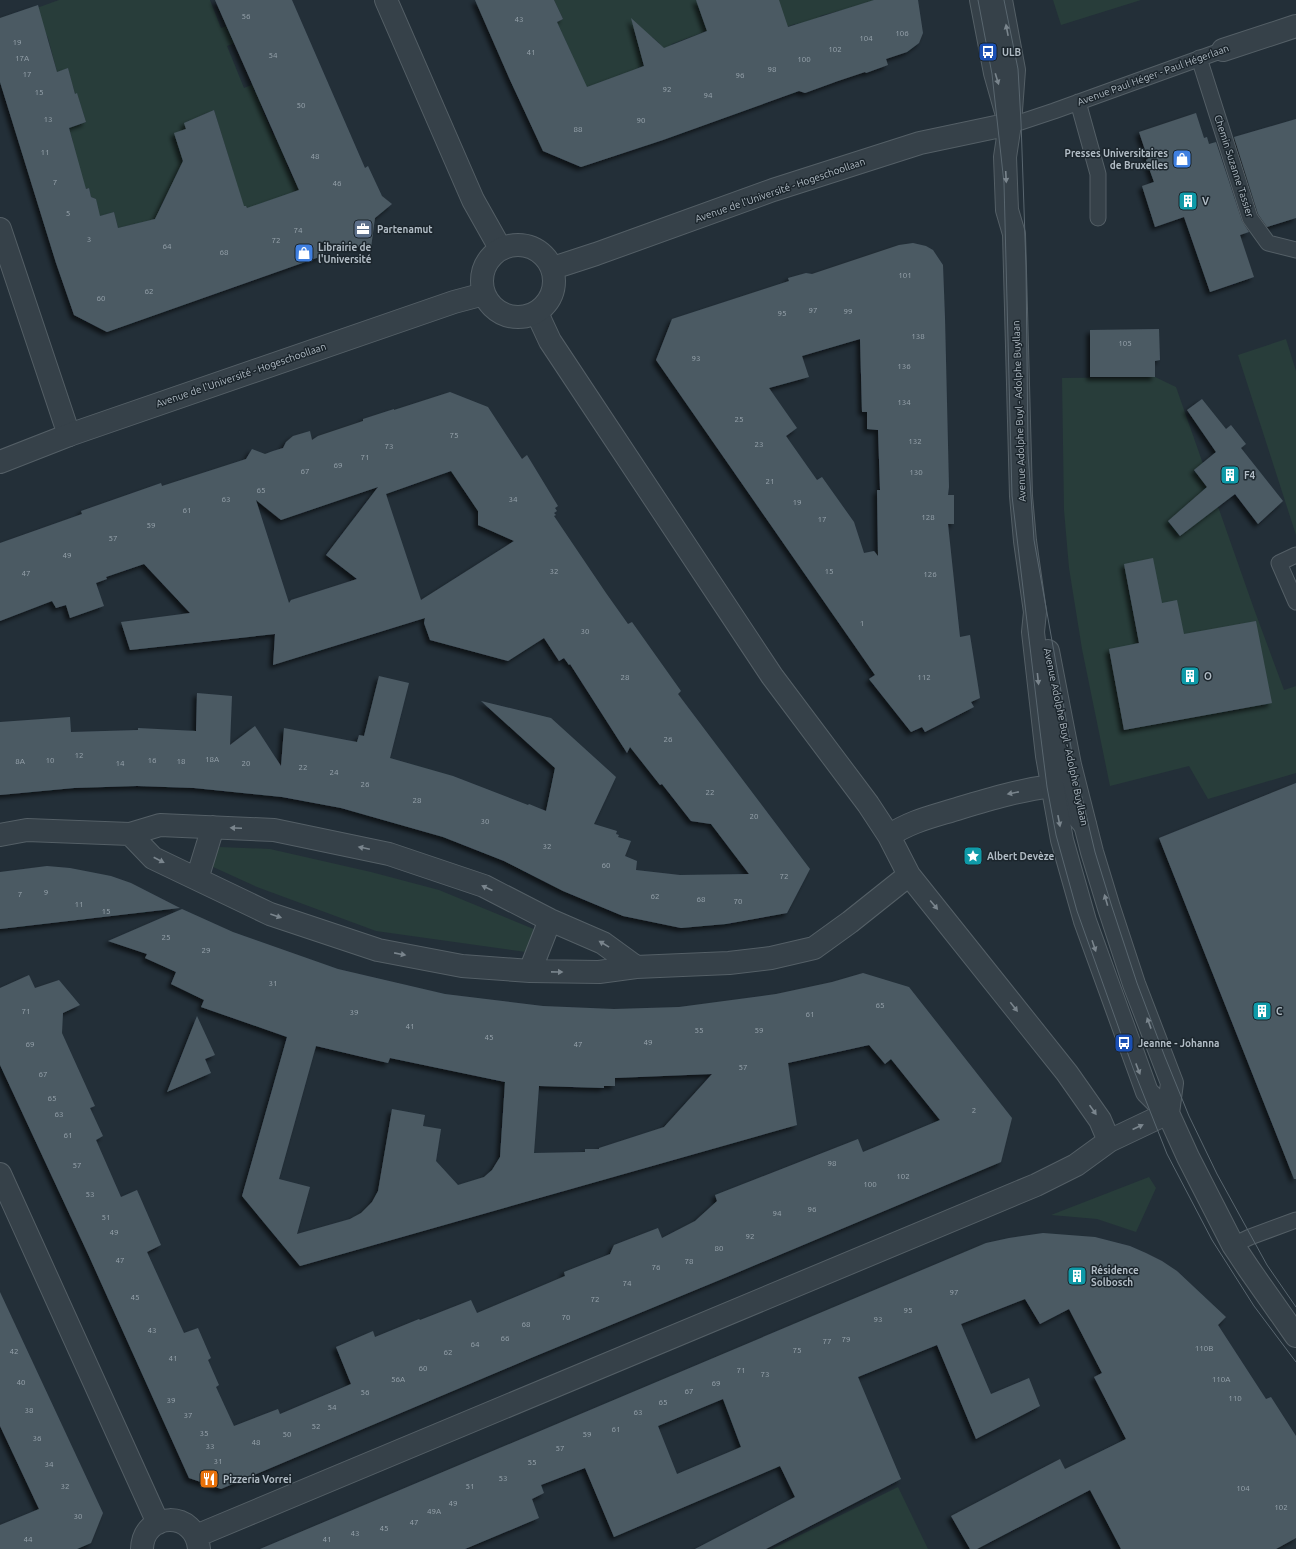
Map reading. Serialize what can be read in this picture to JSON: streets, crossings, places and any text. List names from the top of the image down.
{
  "streets": {
    "street": ["Avenue Paul Héger - Paul Hégerlaan", "Avenue de l'Université - Hogeschoollaan", "Avenue Adolphe Buyl - Adolphe Buyllaan"],
    "lane": ["Chemin Suzanne Tassier"]
  },
  "crossings": [
    ["Avenue Paul Héger - Paul Hégerlaan", "Chemin Suzanne Tassier"],
    ["Avenue Paul Héger - Paul Hégerlaan", "Avenue de l'Université - Hogeschoollaan"],
    ["Avenue Paul Héger - Paul Hégerlaan", "Avenue Adolphe Buyl - Adolphe Buyllaan"],
    ["Avenue de l'Université - Hogeschoollaan", "Avenue Adolphe Buyl - Adolphe Buyllaan"]
  ],
  "places": {
    "bus stop": ["ULB", "Jeanne - Johanna"],
    "shop": ["Presses Universitaires de Bruxelles", "Librairie de l'Université"],
    "building": [
      "V",
      "F4",
      "O",
      "C",
      "Résidence Solbosch"
    ],
    "office": ["Partenamut"],
    "place": ["Albert Devèze"],
    "restaurant": ["Pizzeria Vorrei"]
  },
  "house_numbers": [
    "56",
    "43",
    "106",
    "104",
    "19",
    "102",
    "41",
    "54",
    "17A",
    "100",
    "98",
    "17",
    "96",
    "92",
    "15",
    "94",
    "50",
    "13",
    "90",
    "88",
    "11",
    "48",
    "7",
    "46",
    "5",
    "74",
    "3",
    "72",
    "64",
    "68",
    "101",
    "62",
    "60",
    "97",
    "99",
    "95",
    "138",
    "105",
    "93",
    "136",
    "134",
    "25",
    "75",
    "132",
    "23",
    "73",
    "71",
    "69",
    "67",
    "130",
    "21",
    "65",
    "63",
    "34",
    "19",
    "61",
    "128",
    "17",
    "59",
    "57",
    "49",
    "32",
    "15",
    "47",
    "126",
    "1",
    "30",
    "28",
    "112",
    "26",
    "12",
    "18A",
    "10",
    "16",
    "8A",
    "18",
    "14",
    "20",
    "22",
    "24",
    "26",
    "22",
    "28",
    "20",
    "30",
    "32",
    "60",
    "72",
    "9",
    "7",
    "62",
    "68",
    "70",
    "11",
    "15",
    "25",
    "29",
    "31",
    "65",
    "71",
    "39",
    "61",
    "41",
    "55",
    "59",
    "45",
    "49",
    "69",
    "47",
    "57",
    "67",
    "65",
    "2",
    "63",
    "61",
    "98",
    "57",
    "102",
    "100",
    "53",
    "96",
    "94",
    "51",
    "49",
    "92",
    "80",
    "47",
    "78",
    "76",
    "74",
    "97",
    "45",
    "72",
    "95",
    "70",
    "93",
    "68",
    "43",
    "66",
    "79",
    "77",
    "64",
    "110B",
    "75",
    "42",
    "62",
    "41",
    "60",
    "71",
    "73",
    "56A",
    "110A",
    "40",
    "69",
    "67",
    "56",
    "110",
    "39",
    "65",
    "54",
    "38",
    "63",
    "37",
    "52",
    "61",
    "35",
    "50",
    "59",
    "36",
    "48",
    "33",
    "57",
    "31",
    "55",
    "34",
    "53",
    "32",
    "51",
    "104",
    "49",
    "102",
    "49A",
    "30",
    "47",
    "45",
    "43",
    "44",
    "41"
  ]
}
